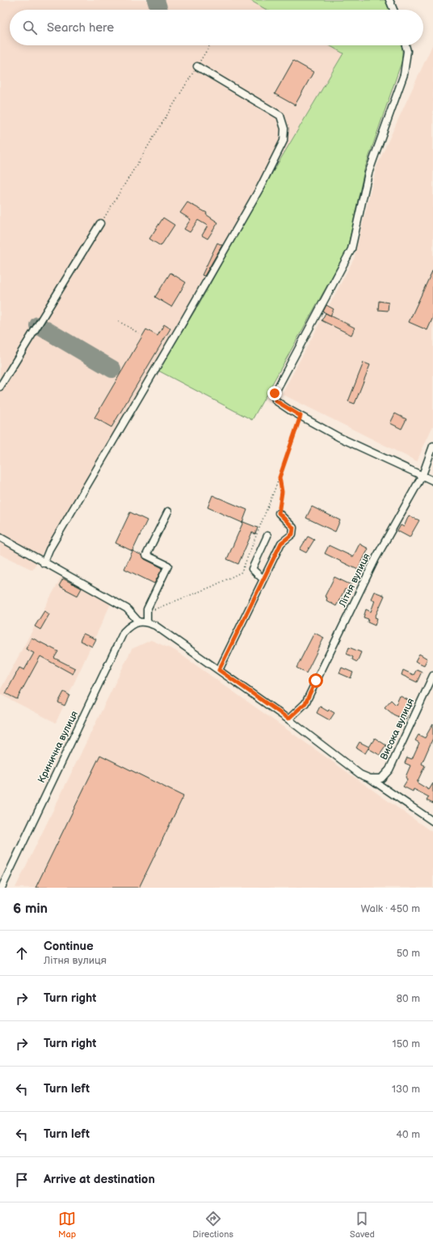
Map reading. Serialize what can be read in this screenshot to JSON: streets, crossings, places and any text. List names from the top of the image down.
{
  "streets": {
    "street": ["Літня вулиця", "Висока вулиця", "Кринична вулиця"]
  },
  "page": {
    "search": "Search here",
    "heading": ["6 min", "Walk · 450 m"],
    "list": [
      ["Continue", "Літня вулиця", "50 m"],
      ["Turn right", "80 m"],
      ["Turn right", "150 m"],
      ["Turn left", "130 m"],
      ["Turn left", "40 m"],
      "Arrive at destination"
    ],
    "nav": ["Map", "Directions", "Saved"]
  }
}
